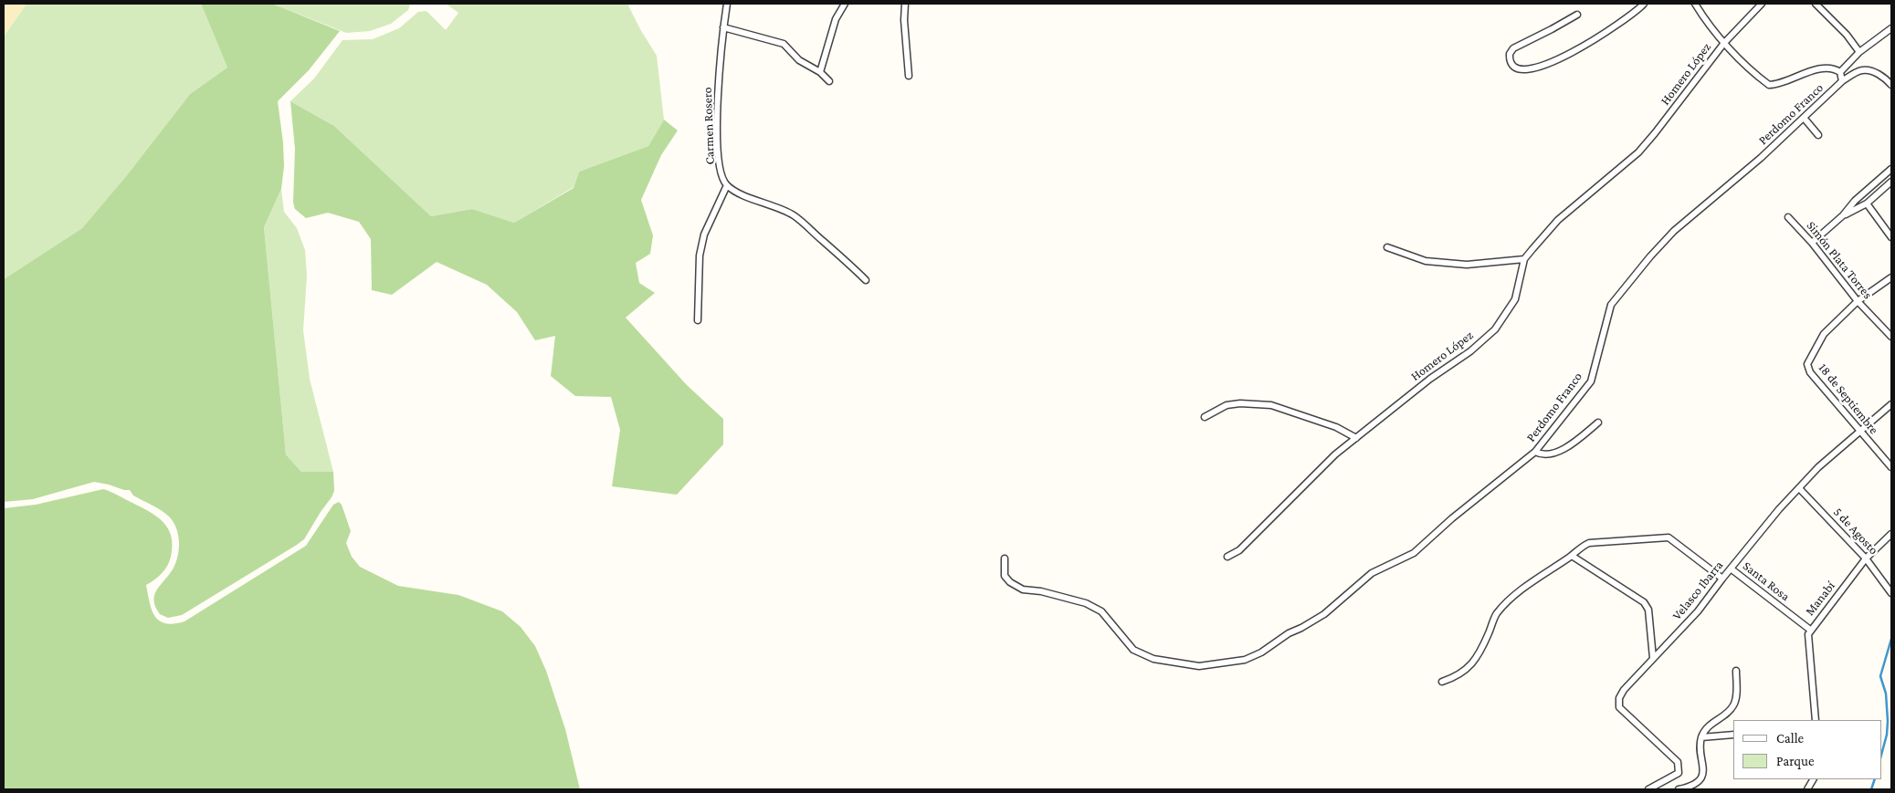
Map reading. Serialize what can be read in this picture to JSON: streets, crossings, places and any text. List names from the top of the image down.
{
  "streets": {
    "street": [
      "Homero López",
      "Perdomo Franco",
      "Carmen Rosero",
      "Simón Plata Torres",
      "18 de Septiembre",
      "5 de Agosto",
      "Santa Rosa",
      "Velasco Ibarra",
      "Manabí"
    ]
  },
  "crossings": [
    ["Simón Plata Torres", "18 de Septiembre"],
    ["18 de Septiembre", "Velasco Ibarra"],
    ["5 de Agosto", "Velasco Ibarra"],
    ["5 de Agosto", "Manabí"],
    ["Santa Rosa", "Velasco Ibarra"],
    ["Santa Rosa", "Manabí"]
  ],
  "legend": ["Calle", "Parque"]
}
